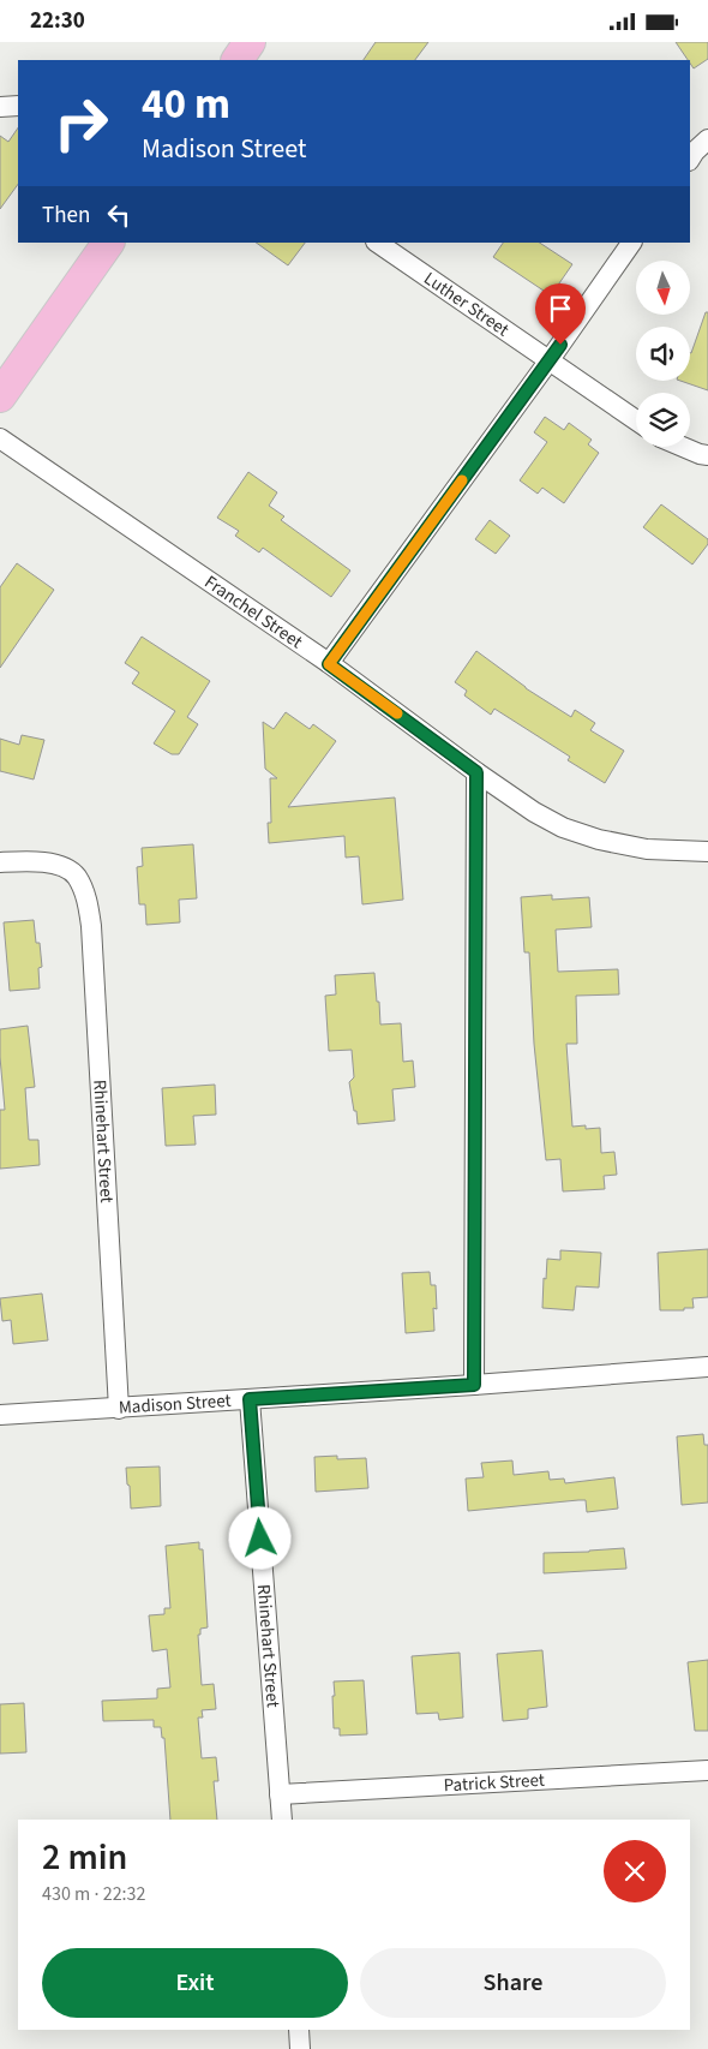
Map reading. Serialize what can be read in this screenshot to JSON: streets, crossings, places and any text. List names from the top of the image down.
{
  "streets": {
    "street": [
      "Luther Street",
      "Franchel Street",
      "Rhinehart Street",
      "Madison Street",
      "Patrick Street"
    ]
  },
  "crossings": [
    ["Rhinehart Street", "Madison Street"],
    ["Rhinehart Street", "Patrick Street"]
  ],
  "north": "bottom",
  "page": {
    "status": "22:30",
    "turn": ["40 m", "Madison Street"],
    "then": "Then",
    "heading": ["2 min", "430 m · 22:32"],
    "buttons": ["Exit", "Share"]
  }
}
